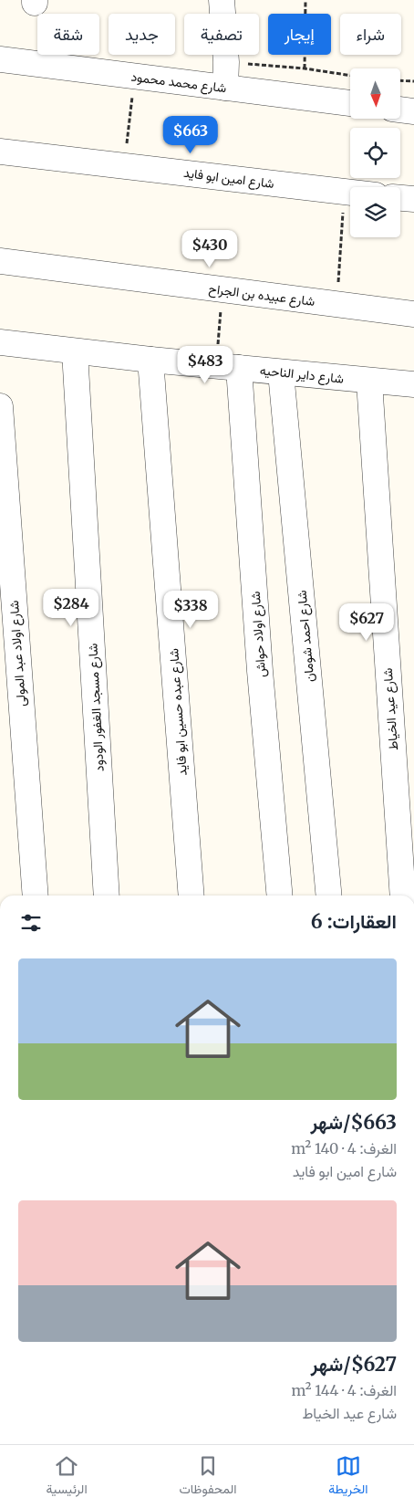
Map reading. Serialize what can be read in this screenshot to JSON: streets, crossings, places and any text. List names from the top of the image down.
{
  "streets": {
    "street": [
      "شارع محمد محمود",
      "شارع امين ابو فايد",
      "شارع عبيده بن الجراح",
      "شارع داير الناحيه",
      "شارع اولاد حواش",
      "شارع احمد شومان",
      "شارع اولاد عبد المولى",
      "شارع مسجد الغفور الودود",
      "شارع عيد الخياط",
      "شارع عبده حسين ابو فايد"
    ]
  },
  "crossings": [
    ["شارع داير الناحيه", "شارع اولاد حواش"],
    ["شارع داير الناحيه", "شارع احمد شومان"],
    ["شارع داير الناحيه", "شارع مسجد الغفور الودود"],
    ["شارع داير الناحيه", "شارع عيد الخياط"],
    ["شارع داير الناحيه", "شارع عبده حسين ابو فايد"]
  ],
  "north": "bottom",
  "page": {
    "chip": [
      "شراء",
      "إيجار",
      "تصفية",
      "جديد",
      "شقة"
    ],
    "price": [
      "$663",
      "$430",
      "$483",
      "$284",
      "$338",
      "$627"
    ],
    "heading": "العقارات: 6",
    "list": [
      {
        "name": "$663/شهر",
        "note": "الغرف: 4 · 140 m² · شارع امين ابو فايد"
      },
      {
        "name": "$627/شهر",
        "note": "الغرف: 4 · 144 m² · شارع عيد الخياط"
      }
    ],
    "tabs": ["الخريطة", "المحفوظات", "الرئيسية"]
  }
}
